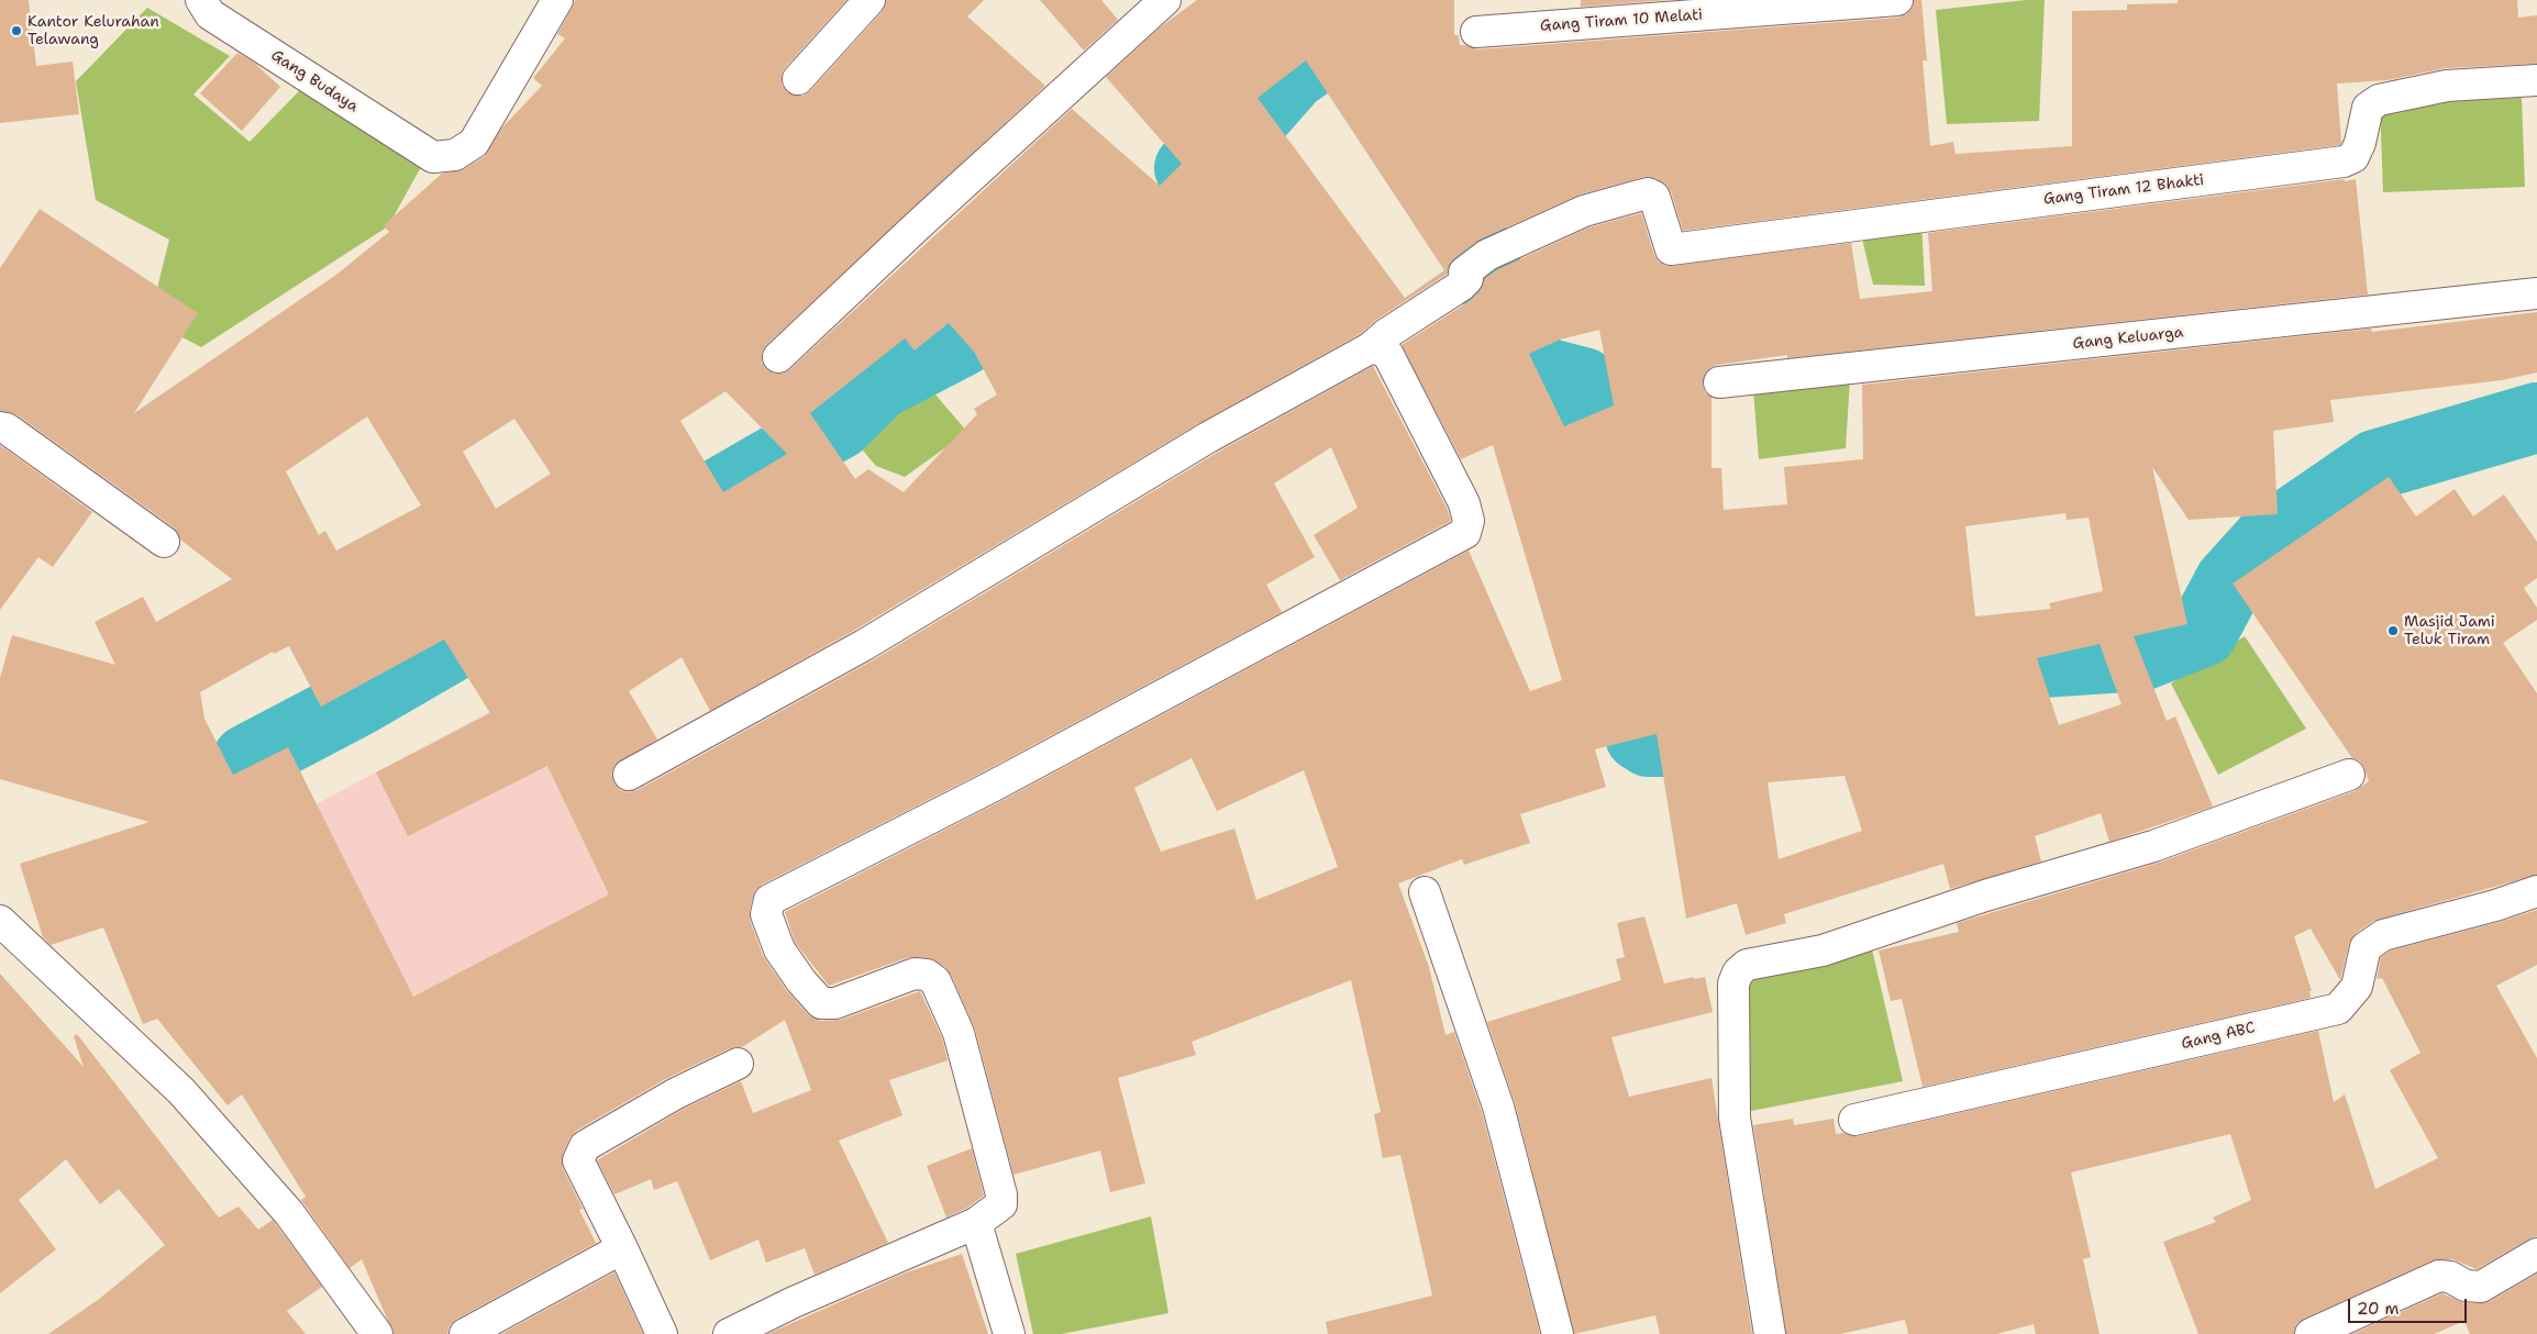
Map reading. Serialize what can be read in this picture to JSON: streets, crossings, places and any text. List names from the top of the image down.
{
  "streets": {
    "street": [
      "Gang Tiram 10 Melati",
      "Gang Budaya",
      "Gang Tiram 12 Bhakti",
      "Gang Keluarga",
      "Gang ABC"
    ]
  },
  "places": ["Kantor Kelurahan Telawang", "Masjid Jami Teluk Tiram"],
  "scale_bar": "20 m"
}
